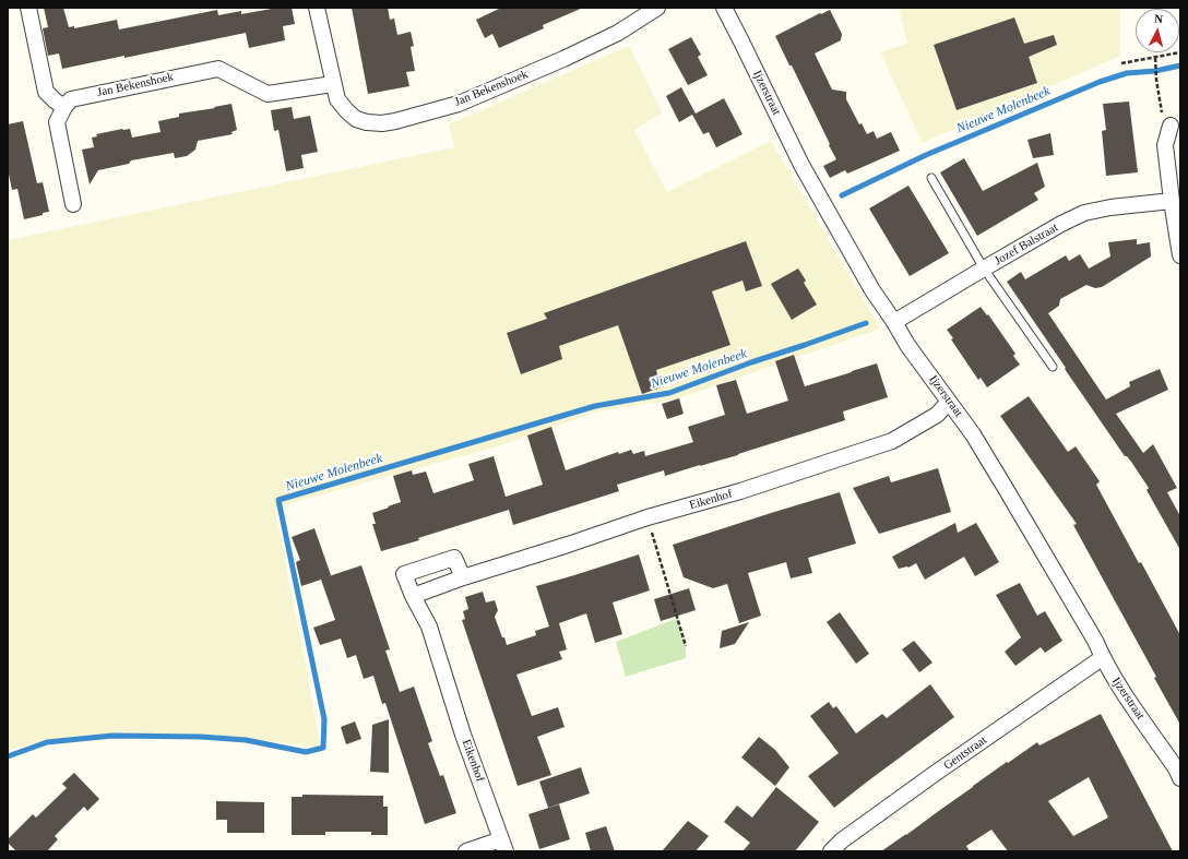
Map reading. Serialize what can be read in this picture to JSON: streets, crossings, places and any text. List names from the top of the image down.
{
  "streets": {
    "street": [
      "Jan Bekenshoek",
      "Ijzerstraat",
      "Jozef Balstraat",
      "Eikenhof",
      "Gentstraat"
    ]
  },
  "crossings": [
    ["Ijzerstraat", "Jozef Balstraat"],
    ["Ijzerstraat", "Eikenhof"],
    ["Ijzerstraat", "Gentstraat"]
  ],
  "water": ["Nieuwe Molenbeek"],
  "north": "top"
}
